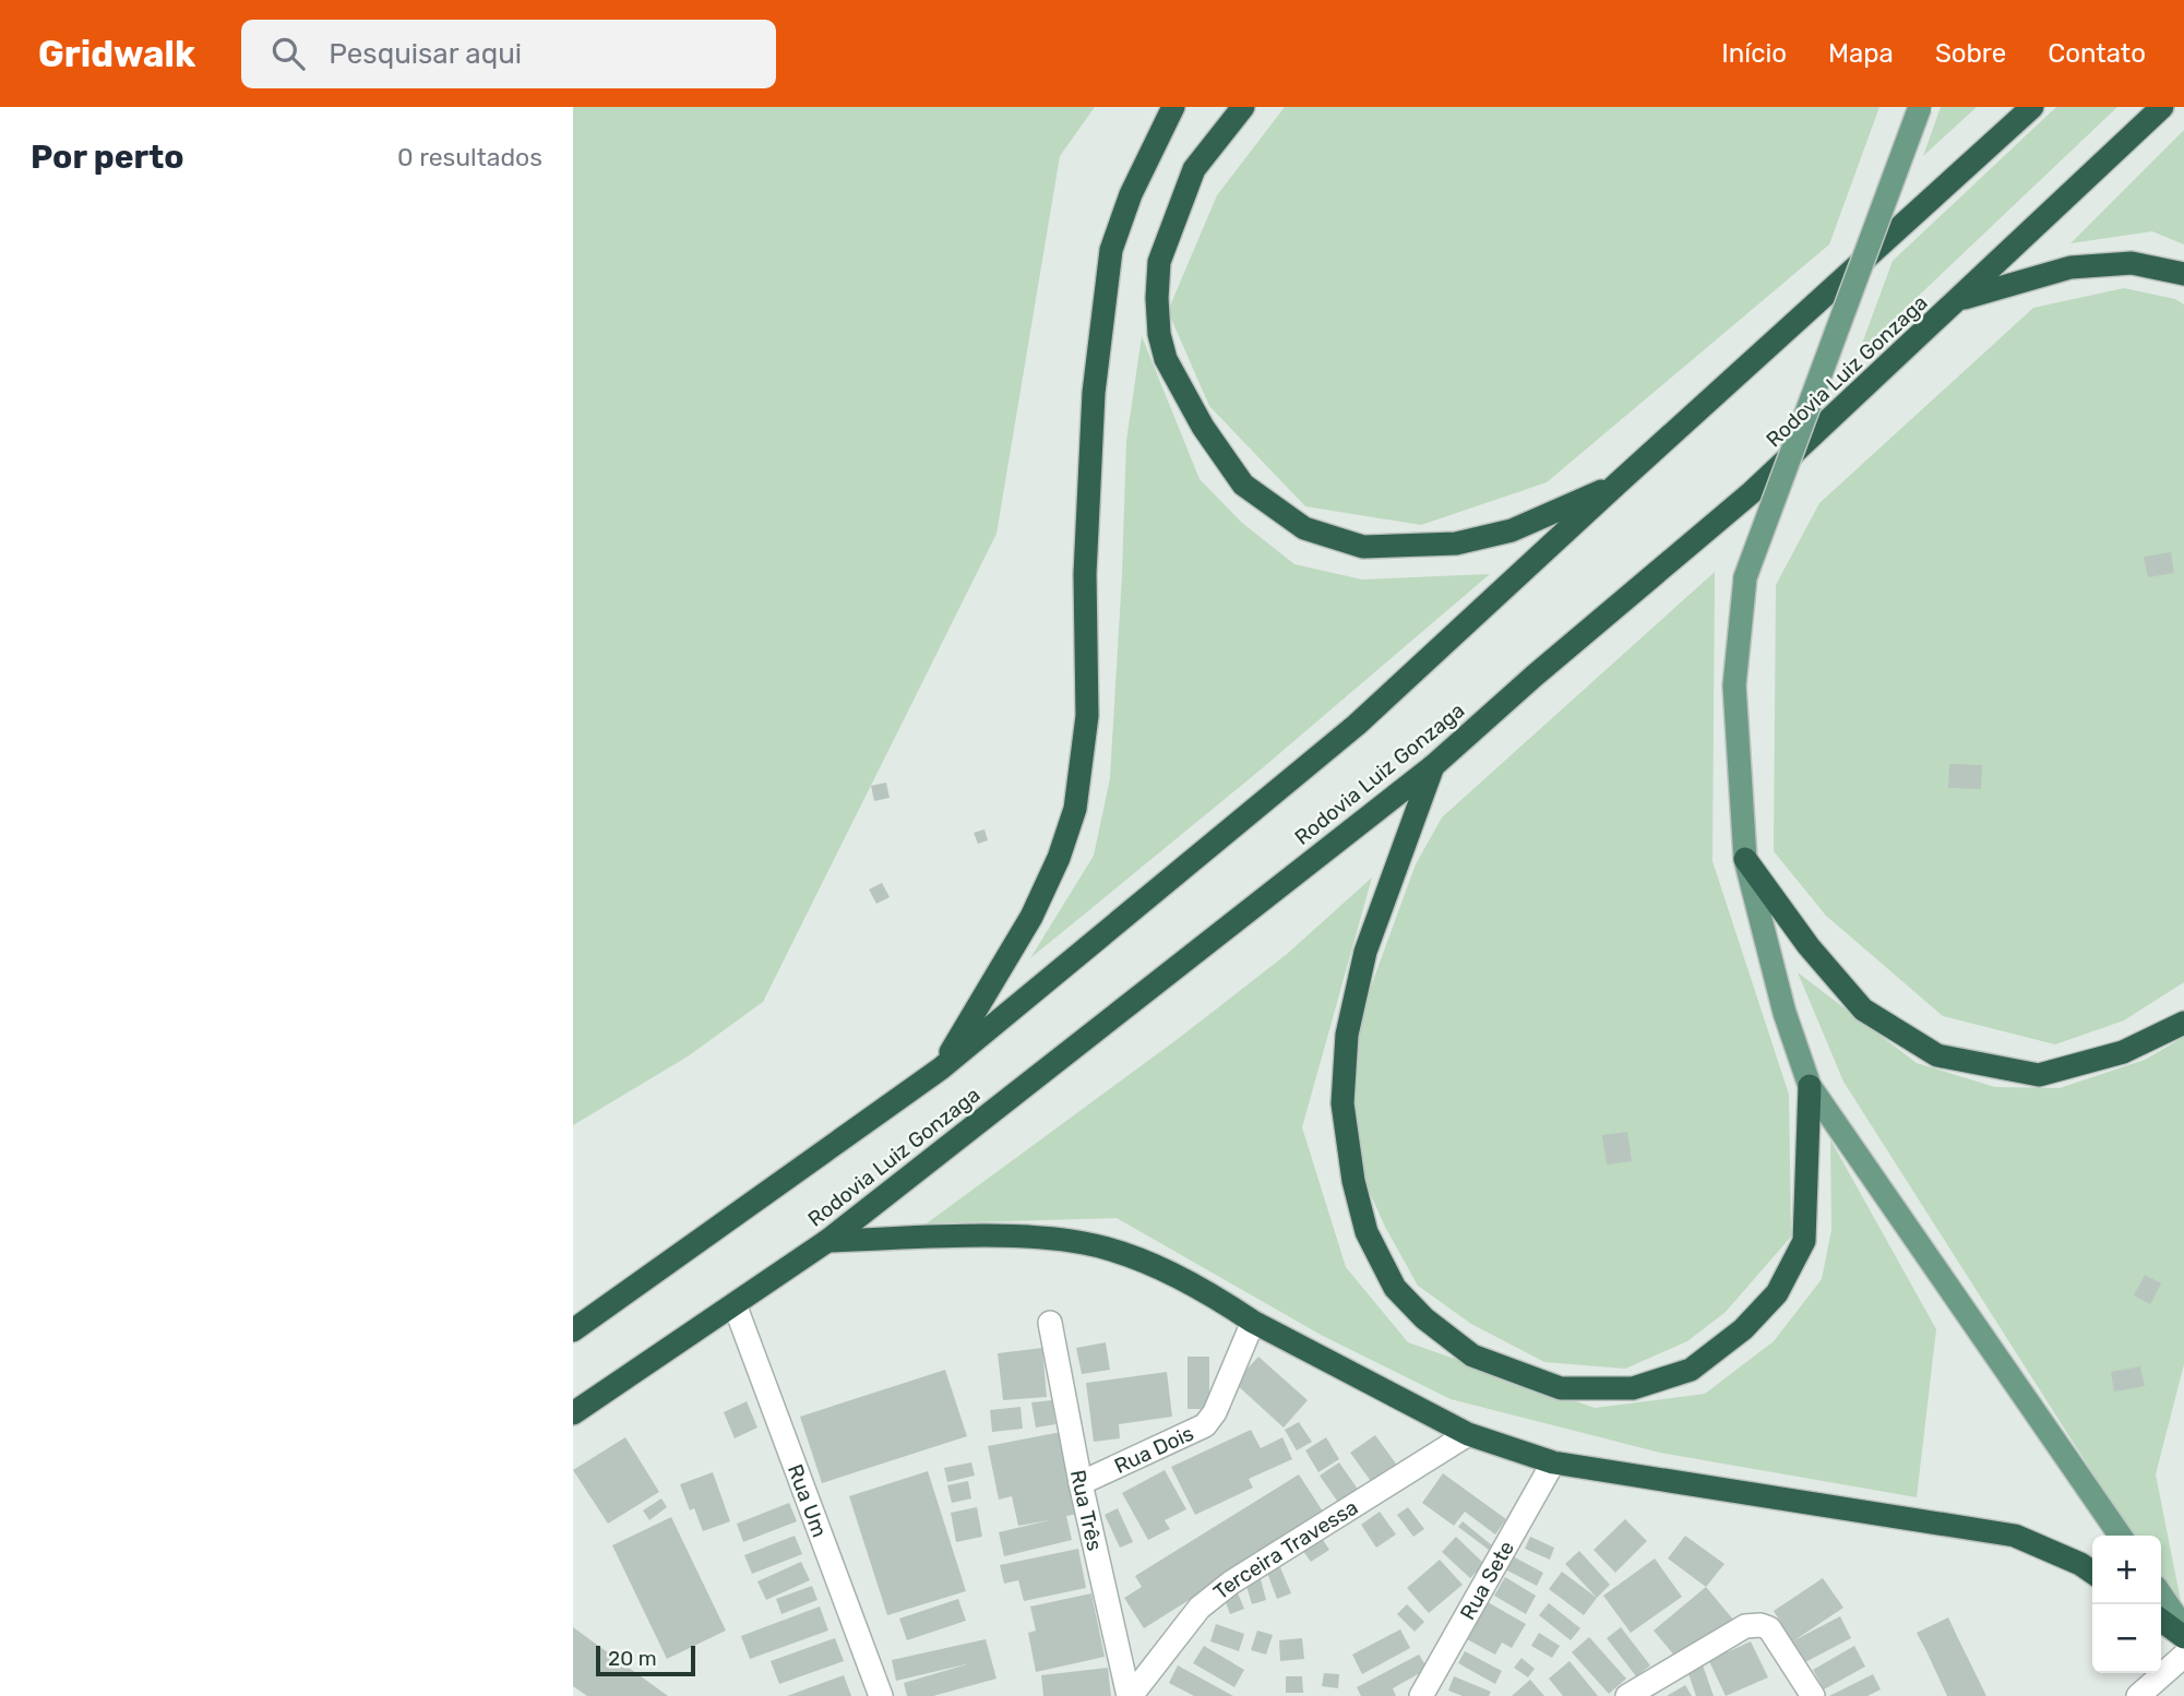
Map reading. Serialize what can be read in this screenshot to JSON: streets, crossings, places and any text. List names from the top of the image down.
{
  "streets": {
    "highway": ["Rodovia Luiz Gonzaga"],
    "street": [
      "Rua Dois",
      "Rua Um",
      "Rua Três",
      "Terceira Travessa",
      "Rua Sete"
    ]
  },
  "crossings": [
    ["Rodovia Luiz Gonzaga", "Rua Um"],
    ["Rua Dois", "Rua Três"],
    ["Rua Três", "Terceira Travessa"]
  ],
  "scale_bar": "20 m",
  "page": {
    "header": "Gridwalk",
    "search": "Pesquisar aqui",
    "nav": [
      "Início",
      "Mapa",
      "Sobre",
      "Contato"
    ],
    "heading": ["Por perto", "0 resultados"],
    "map_buttons": ["+", "−"],
    "scale": "20 m"
  }
}
